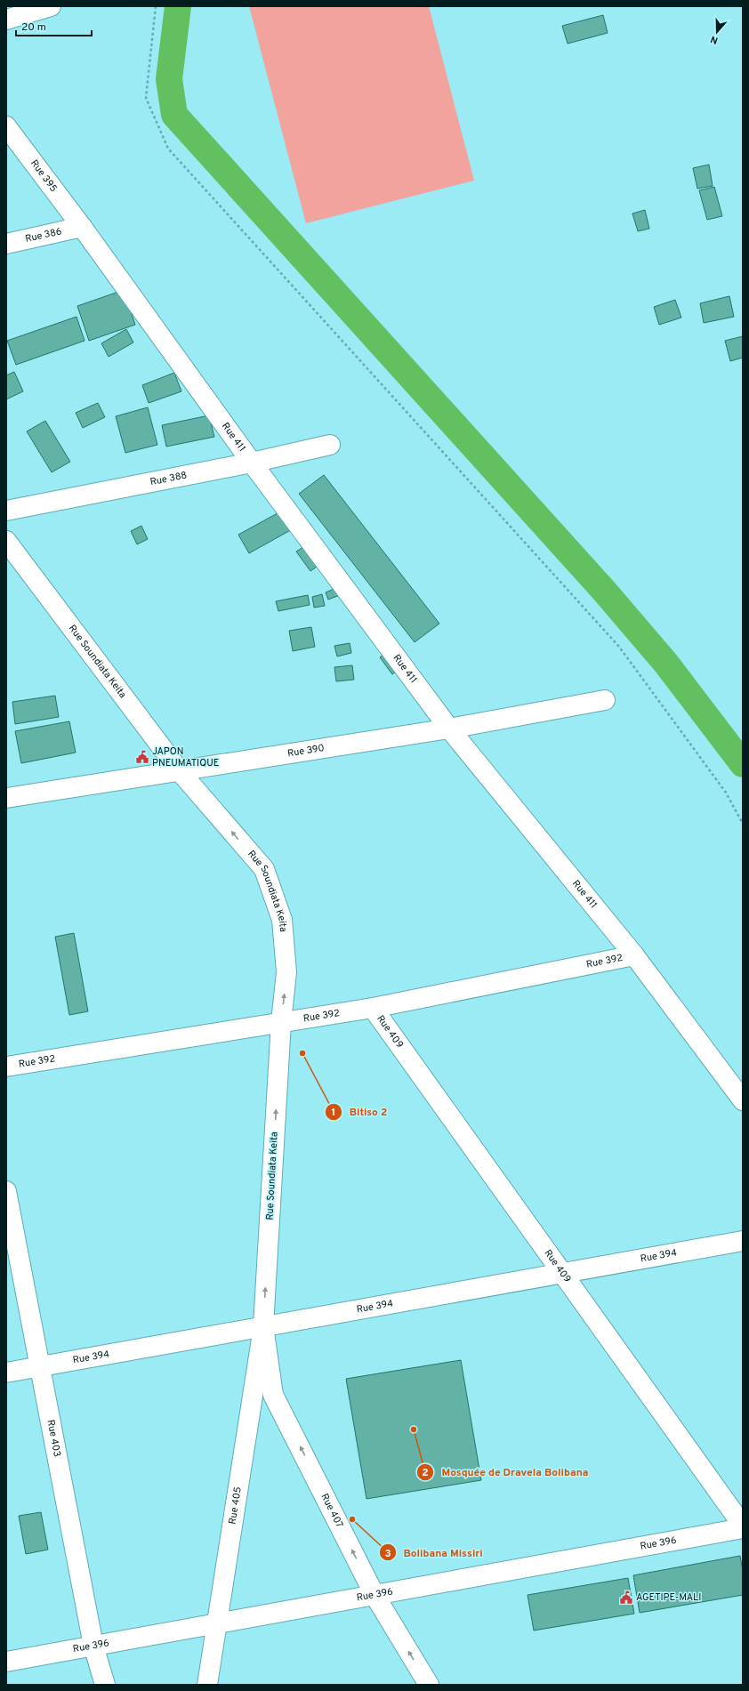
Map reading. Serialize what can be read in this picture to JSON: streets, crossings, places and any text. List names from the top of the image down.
{
  "streets": {
    "street": [
      "Rue 395",
      "Rue 386",
      "Rue 411",
      "Rue 388",
      "Rue Soundiata Keita",
      "Rue 390",
      "Rue 392",
      "Rue 409",
      "Rue 394",
      "Rue 403",
      "Rue 405",
      "Rue 407",
      "Rue 396"
    ]
  },
  "crossings": [
    ["Rue 395", "Rue 386"],
    ["Rue 395", "Rue 411"],
    ["Rue 386", "Rue 411"],
    ["Rue 411", "Rue 388"],
    ["Rue 411", "Rue 390"],
    ["Rue 411", "Rue 392"],
    ["Rue Soundiata Keita", "Rue 390"],
    ["Rue Soundiata Keita", "Rue 392"],
    ["Rue Soundiata Keita", "Rue 394"],
    ["Rue Soundiata Keita", "Rue 405"],
    ["Rue Soundiata Keita", "Rue 407"],
    ["Rue 392", "Rue 409"],
    ["Rue 409", "Rue 394"],
    ["Rue 409", "Rue 396"],
    ["Rue 394", "Rue 403"],
    ["Rue 394", "Rue 405"],
    ["Rue 394", "Rue 407"],
    ["Rue 403", "Rue 396"],
    ["Rue 405", "Rue 407"],
    ["Rue 405", "Rue 396"],
    ["Rue 407", "Rue 396"]
  ],
  "one_way": ["Rue Soundiata Keita", "Rue 407"],
  "places": {
    "public building": ["JAPON PNEUMATIQUE", "AGETIPE-MALI"],
    "other": ["Bitiso 2", "Mosquée de Dravela Bolibana", "Bolibana Missiri"]
  },
  "scale_bar": "20 m",
  "north": "bottom"
}
